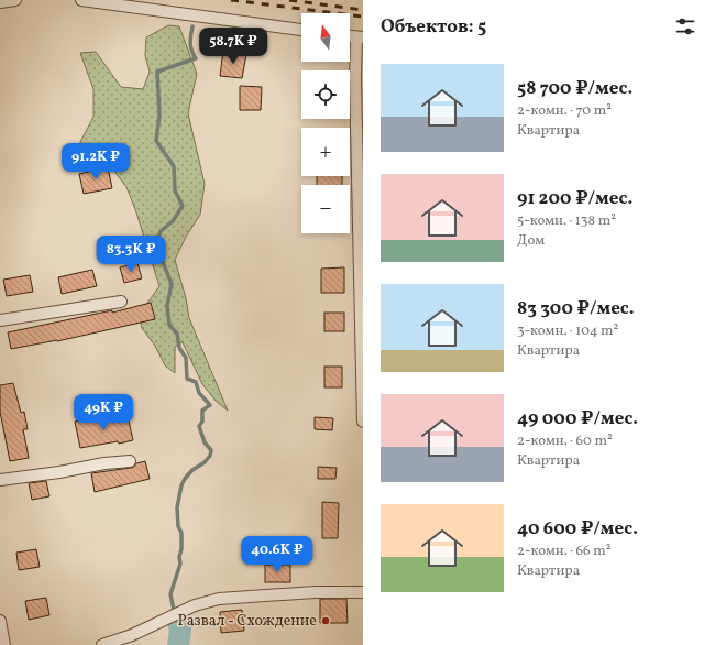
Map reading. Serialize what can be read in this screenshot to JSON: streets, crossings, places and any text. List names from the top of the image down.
{
  "places": ["Развал - Схождение"],
  "north": "top",
  "page": {
    "heading": "Объектов: 5",
    "map_buttons": ["+", "−"],
    "price": [
      "58.7K ₽",
      "91.2K ₽",
      "83.3K ₽",
      "49K ₽",
      "40.6K ₽"
    ],
    "list": [
      {
        "name": "58 700 ₽/мес.",
        "note": "2-комн. · 70 m² · Квартира"
      },
      {
        "name": "91 200 ₽/мес.",
        "note": "5-комн. · 138 m² · Дом"
      },
      {
        "name": "83 300 ₽/мес.",
        "note": "3-комн. · 104 m² · Квартира"
      },
      {
        "name": "49 000 ₽/мес.",
        "note": "2-комн. · 60 m² · Квартира"
      },
      {
        "name": "40 600 ₽/мес.",
        "note": "2-комн. · 66 m² · Квартира"
      }
    ]
  }
}
